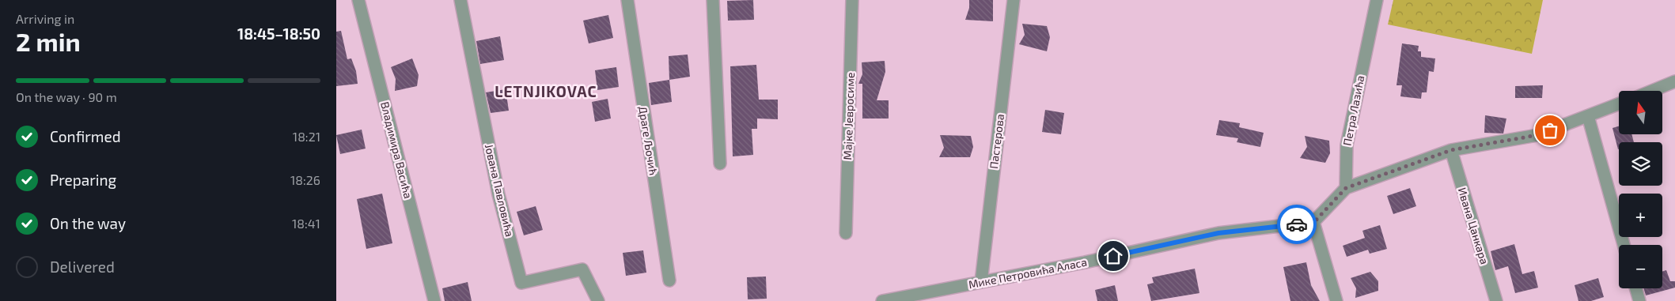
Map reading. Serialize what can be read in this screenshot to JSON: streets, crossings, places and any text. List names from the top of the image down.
{
  "streets": {
    "street": [
      "Петра Лазића",
      "Мајке Јевросиме",
      "Драге Љочић",
      "Пастерова",
      "Владимира Васића",
      "Јована Павловића",
      "Ивана Цанкара",
      "Мике Петровића Аласа"
    ]
  },
  "crossings": [
    ["Пастерова", "Мике Петровића Аласа"]
  ],
  "districts": ["LETNJIKOVAC"],
  "north": "top",
  "page": {
    "heading": ["2 min", "Arriving in", "18:45–18:50"],
    "bar": "On the way · 90 m",
    "map_buttons": ["+", "−"],
    "list": [
      ["Confirmed", "18:21"],
      ["Preparing", "18:26"],
      ["On the way", "18:41"],
      "Delivered"
    ]
  }
}
